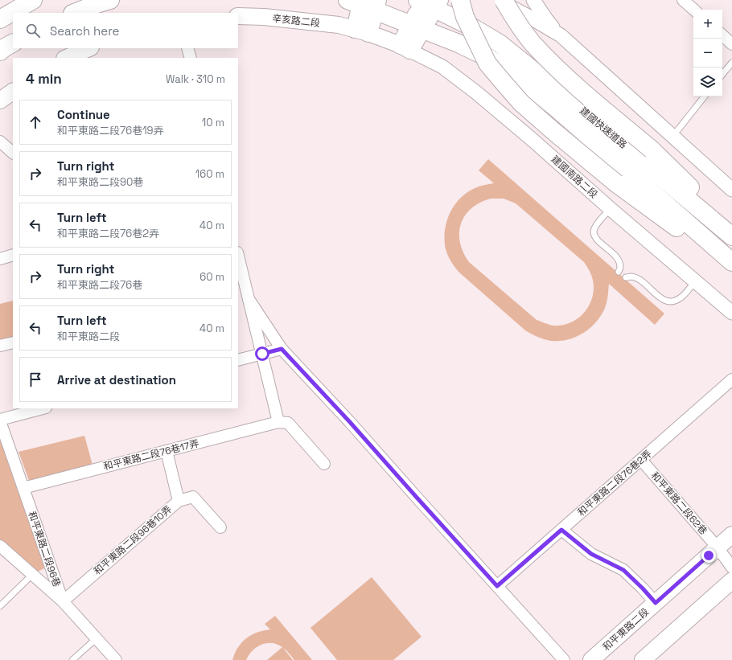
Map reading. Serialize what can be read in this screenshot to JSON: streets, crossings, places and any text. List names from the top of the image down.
{
  "streets": {
    "main road": ["辛亥路二段", "建國快速道路", "和平東路二段"],
    "street": [
      "建國南路二段",
      "和平東路二段76巷17弄",
      "和平東路二段76巷2弄",
      "和平東路二段62巷",
      "和平東路二段96巷10弄",
      "和平東路二段96巷"
    ]
  },
  "crossings": [
    ["辛亥路二段", "建國南路二段"],
    ["和平東路二段76巷17弄", "和平東路二段96巷10弄"],
    ["和平東路二段76巷17弄", "和平東路二段96巷"],
    ["和平東路二段76巷2弄", "和平東路二段62巷"],
    ["和平東路二段62巷", "和平東路二段"],
    ["和平東路二段96巷10弄", "和平東路二段96巷"]
  ],
  "page": {
    "map_buttons": ["+", "−"],
    "search": "Search here",
    "heading": ["4 min", "Walk · 310 m"],
    "list": [
      ["Continue", "和平東路二段76巷19弄", "10 m"],
      ["Turn right", "和平東路二段90巷", "160 m"],
      ["Turn left", "和平東路二段76巷2弄", "40 m"],
      ["Turn right", "和平東路二段76巷", "60 m"],
      ["Turn left", "和平東路二段", "40 m"],
      "Arrive at destination"
    ]
  }
}
